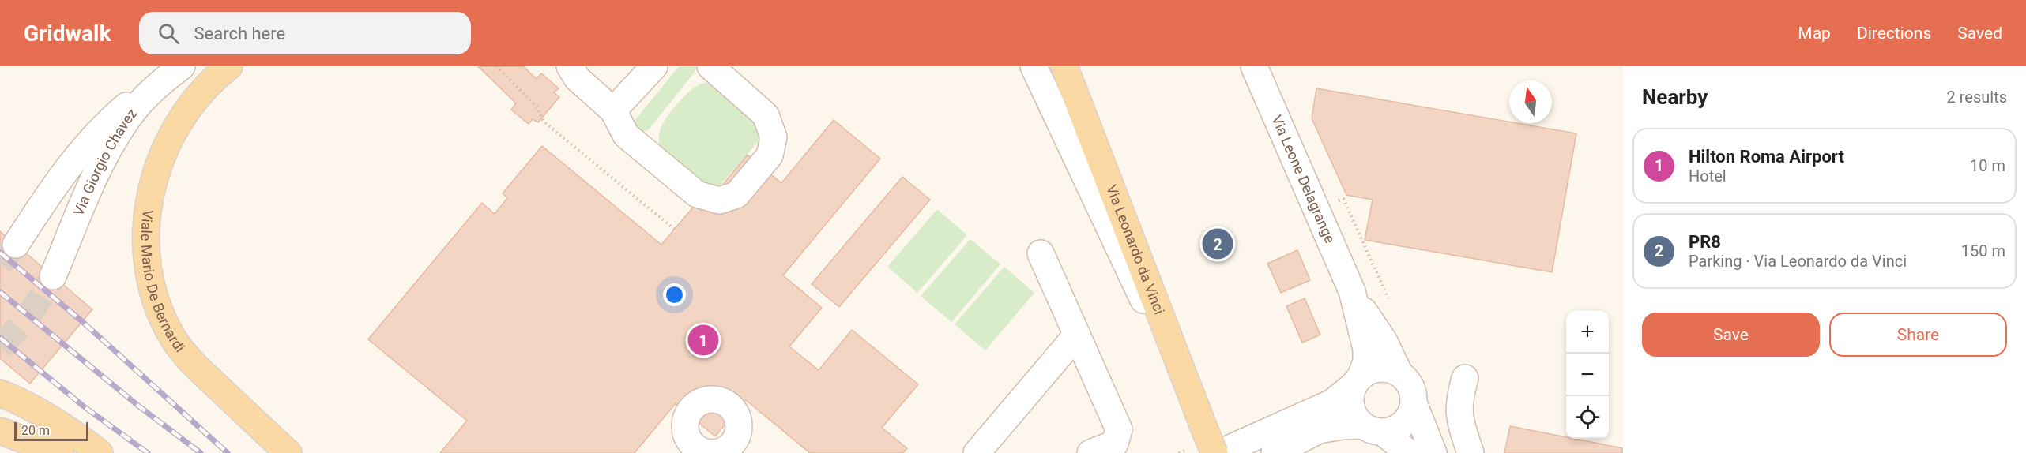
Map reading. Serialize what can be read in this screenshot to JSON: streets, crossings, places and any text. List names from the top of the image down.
{
  "streets": {
    "main road": ["Via Leonardo da Vinci", "Viale Mario De Bernardi"],
    "street": ["Via Giorgio Chavez", "Via Leone Delagrange"]
  },
  "scale_bar": "20 m",
  "north": "top",
  "page": {
    "header": "Gridwalk",
    "search": "Search here",
    "nav": ["Map", "Directions", "Saved"],
    "heading": ["Nearby", "2 results"],
    "list": [
      {
        "mark": "1",
        "name": "Hilton Roma Airport",
        "note": "Hotel",
        "value": "10 m"
      },
      {
        "mark": "2",
        "name": "PR8",
        "note": "Parking · Via Leonardo da Vinci",
        "value": "150 m"
      }
    ],
    "pins": ["2", "1"],
    "buttons": ["Save", "Share"],
    "map_buttons": ["+", "−"],
    "scale": "20 m"
  }
}
